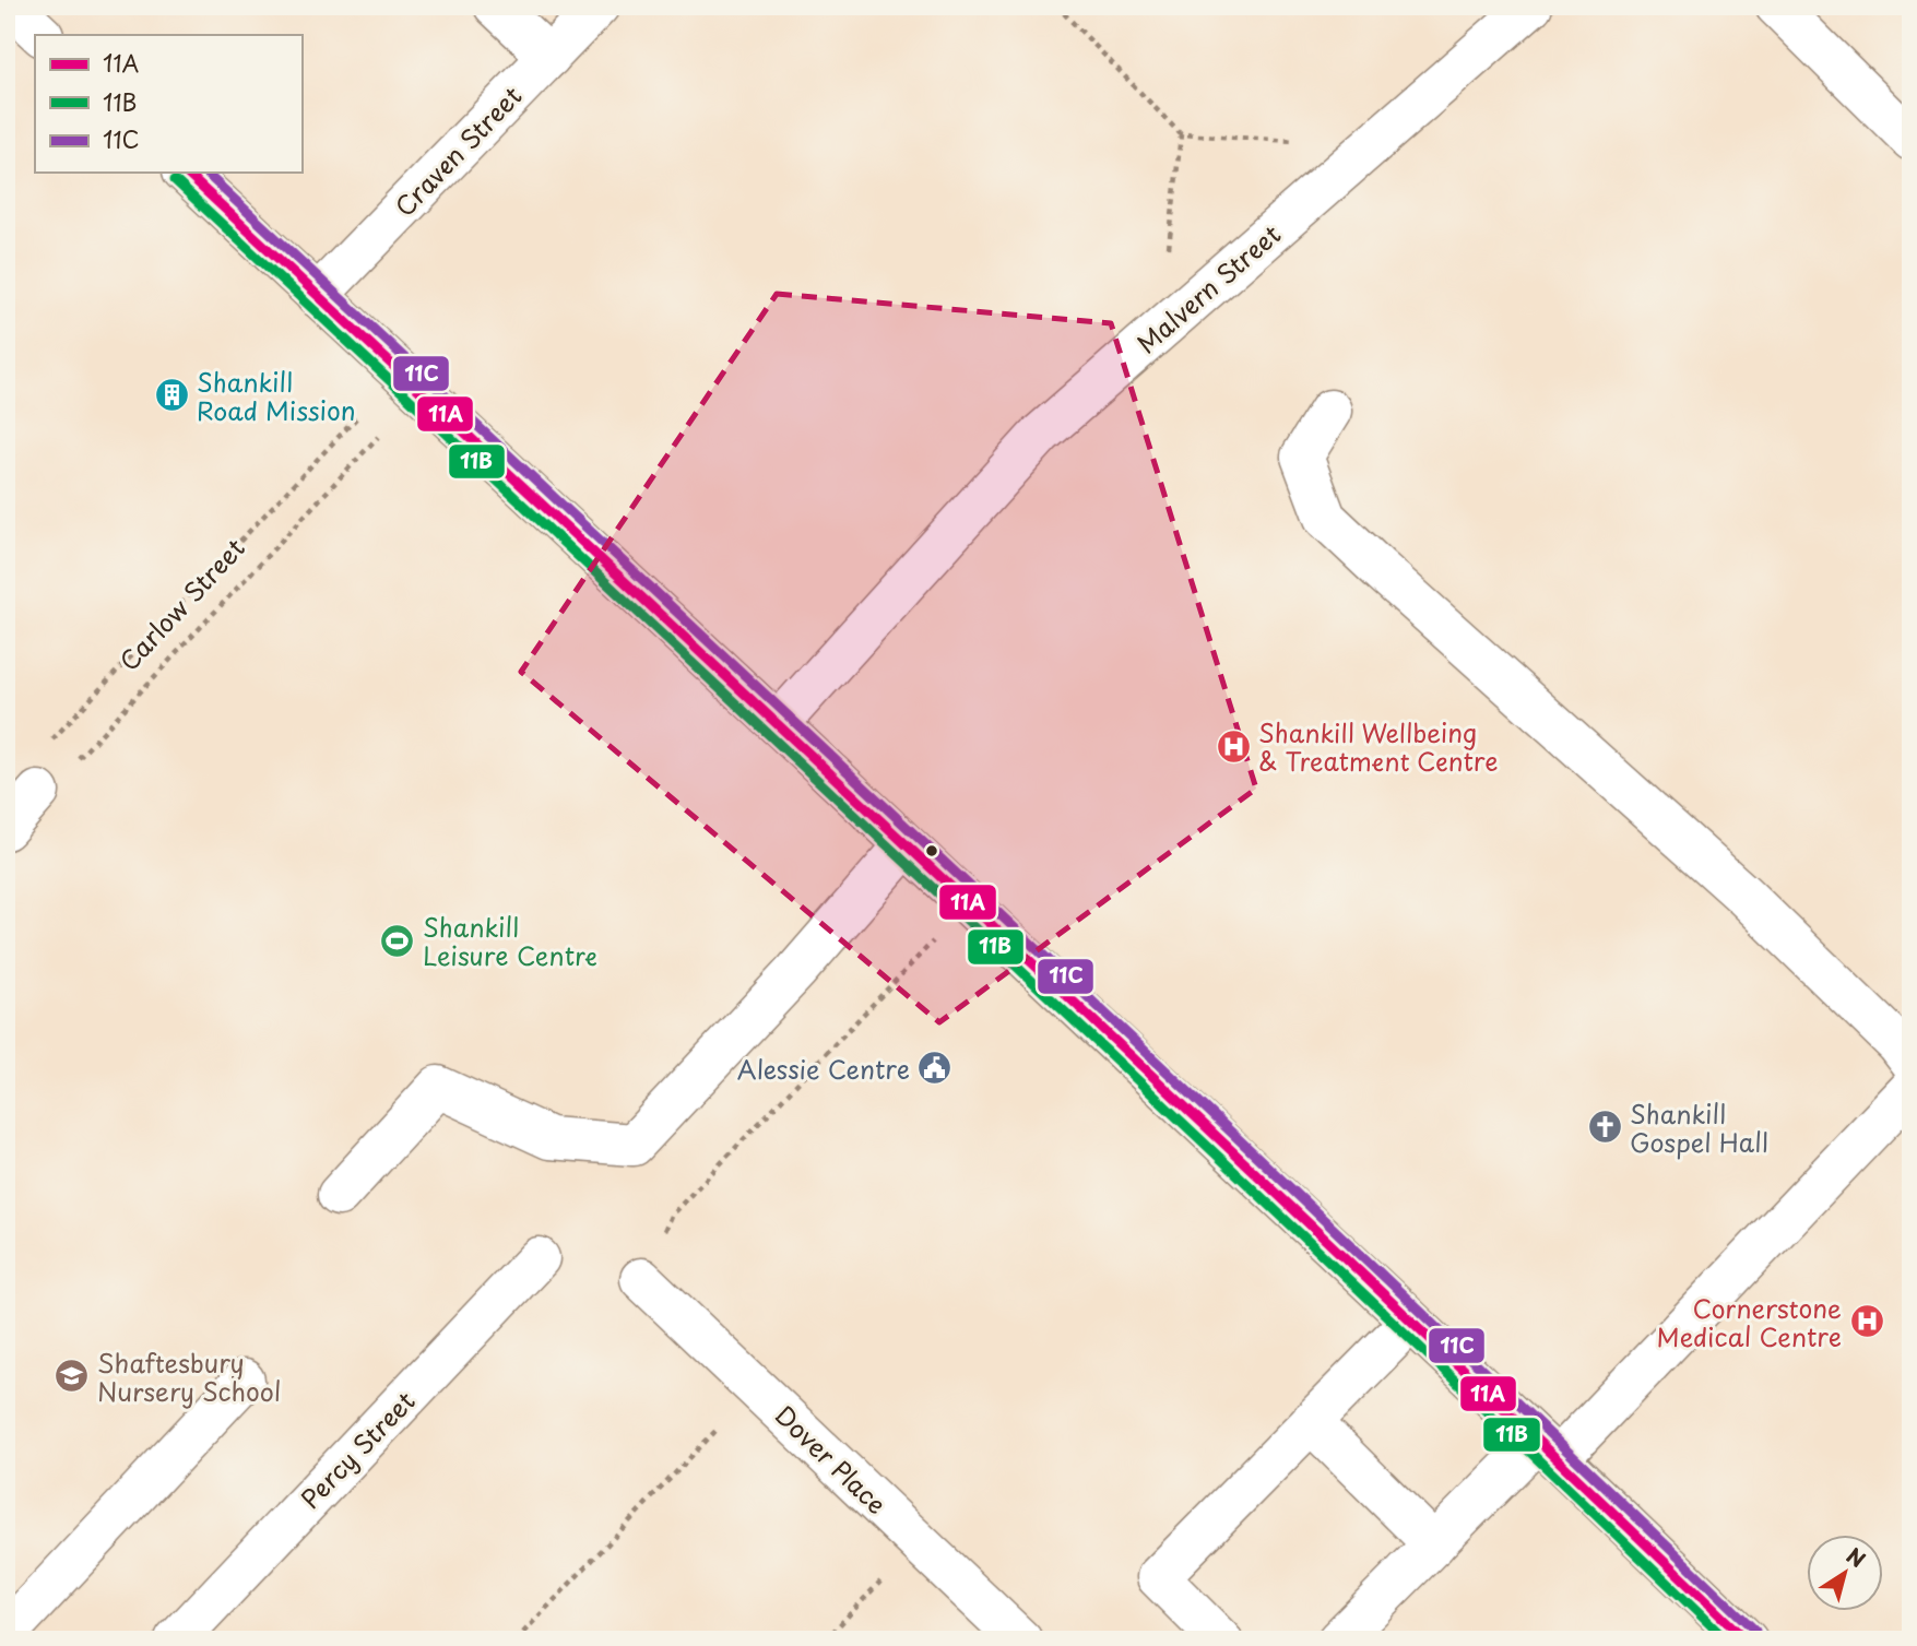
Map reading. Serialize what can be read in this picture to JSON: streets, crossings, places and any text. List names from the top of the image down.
{
  "streets": {
    "street": [
      "Craven Street",
      "Malvern Street",
      "Percy Street",
      "Dover Place"
    ],
    "path": ["Carlow Street"]
  },
  "places": {
    "building": ["Shankill Road Mission"],
    "hospital": ["Shankill Wellbeing & Treatment Centre", "Cornerstone Medical Centre"],
    "sports": ["Shankill Leisure Centre"],
    "public building": ["Alessie Centre"],
    "church": ["Shankill Gospel Hall"],
    "school or university": ["Shaftesbury Nursery School"]
  },
  "lines": ["transit line 11A", "transit line 11C", "transit line 11B"],
  "legend": ["11A", "11B", "11C"],
  "north": "top right"
}
